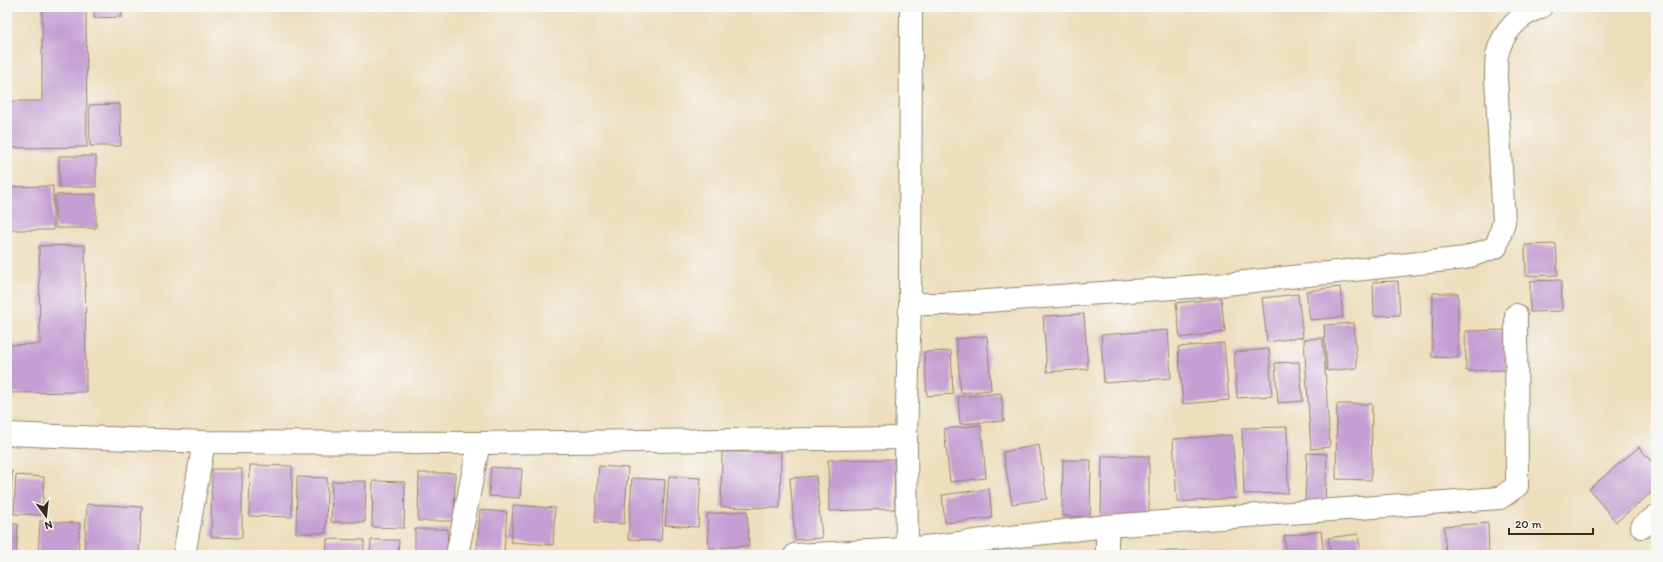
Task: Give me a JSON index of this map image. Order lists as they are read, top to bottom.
{
  "scale_bar": "20 m",
  "north": "bottom"
}
